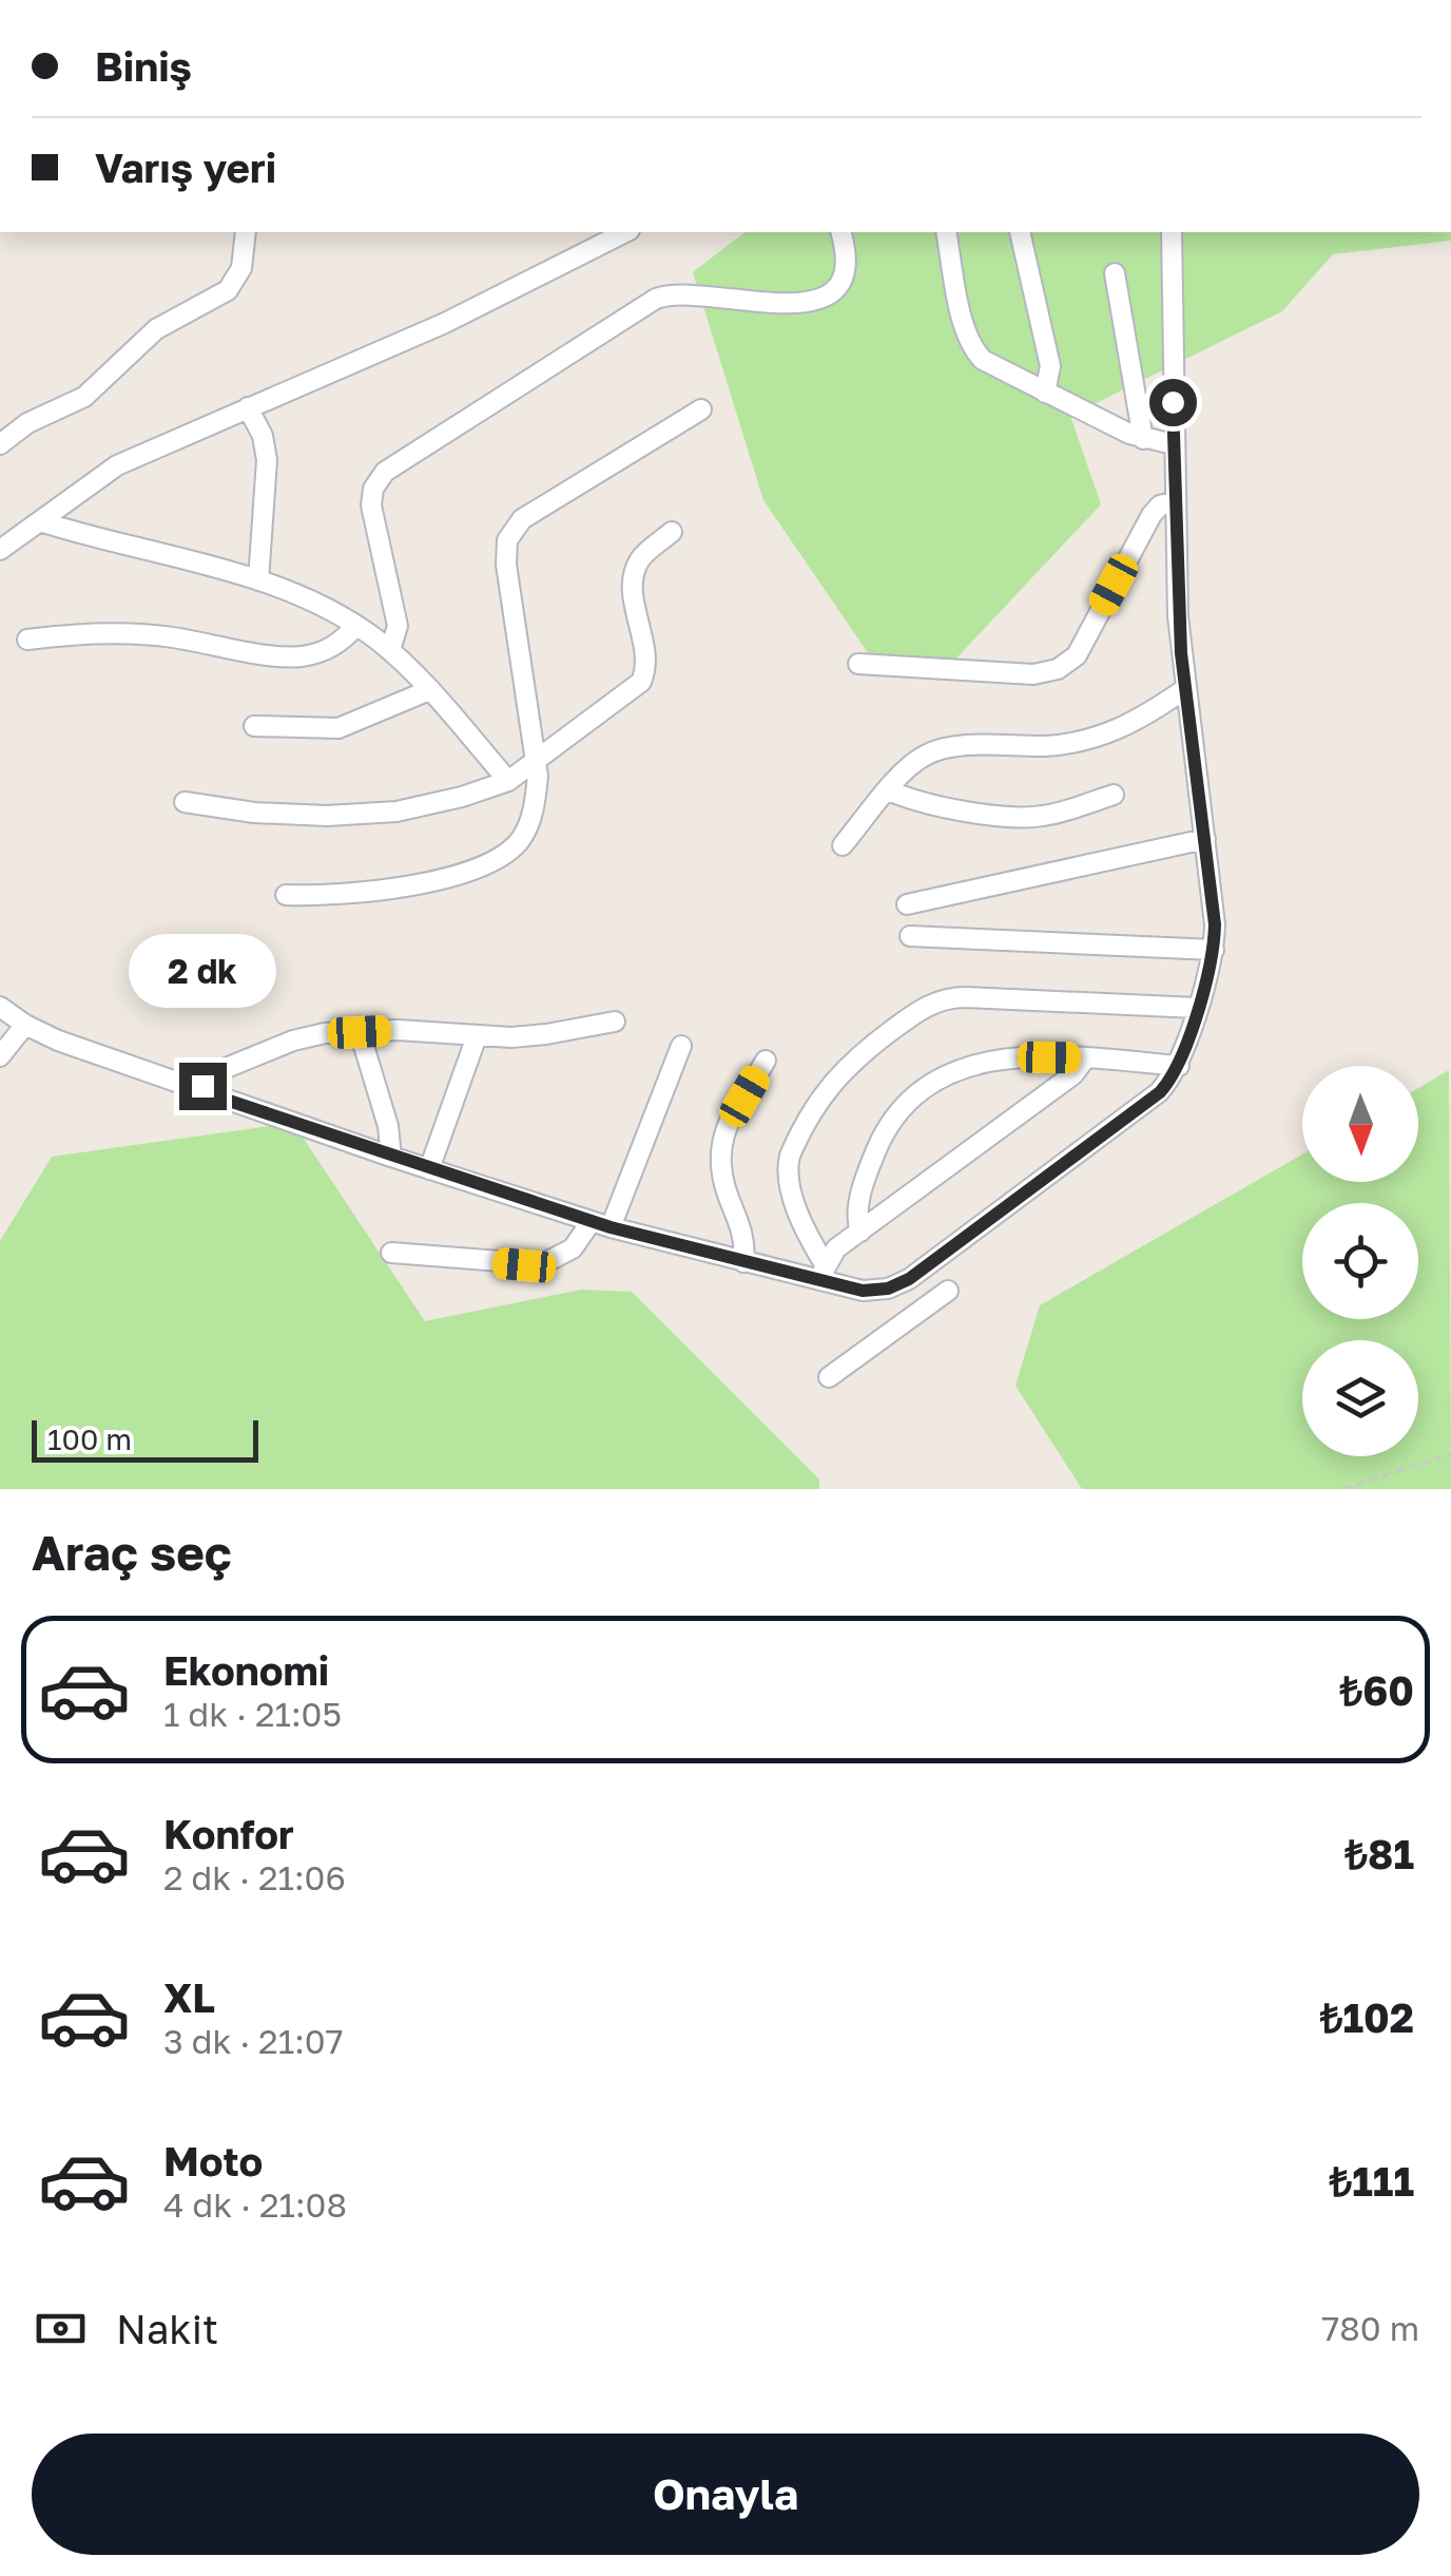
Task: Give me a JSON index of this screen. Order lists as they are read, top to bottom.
{
  "scale_bar": "100 m",
  "north": "bottom",
  "page": {
    "banner": ["Biniş", "Varış yeri"],
    "bubble": "2 dk",
    "scale": "100 m",
    "heading": "Araç seç",
    "list": [
      {
        "name": "Ekonomi",
        "note": "1 dk · 21:05",
        "value": "₺60"
      },
      {
        "name": "Konfor",
        "note": "2 dk · 21:06",
        "value": "₺81"
      },
      {
        "name": "XL",
        "note": "3 dk · 21:07",
        "value": "₺102"
      },
      {
        "name": "Moto",
        "note": "4 dk · 21:08",
        "value": "₺111"
      }
    ],
    "pay": ["Nakit", "780 m"],
    "buttons": "Onayla"
  }
}
